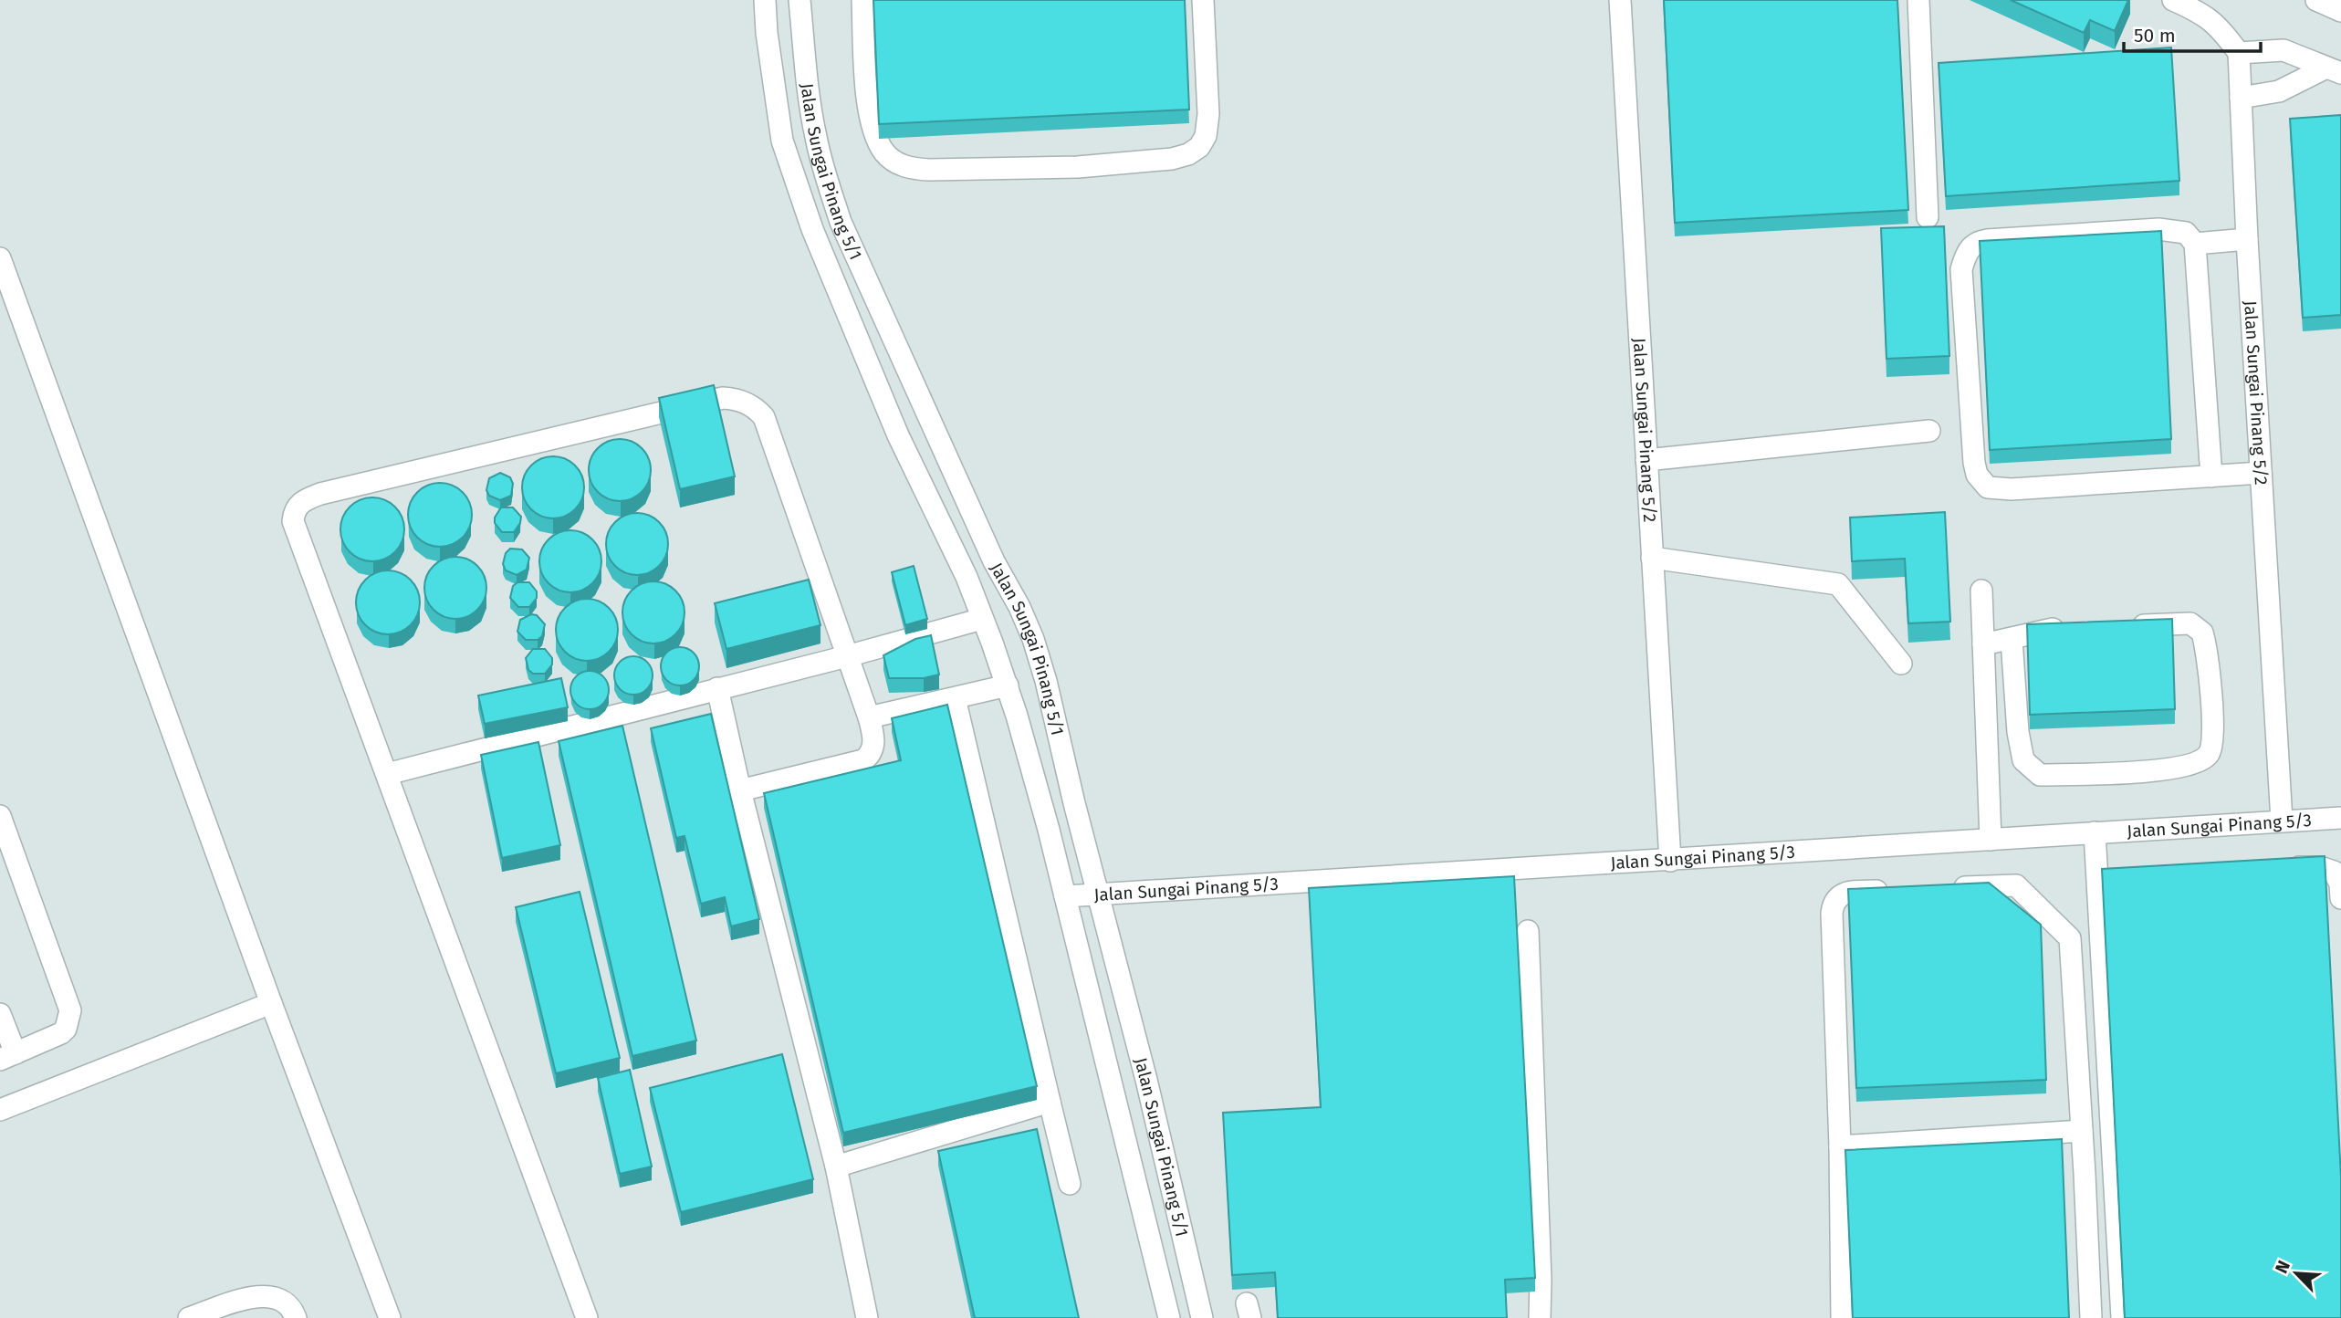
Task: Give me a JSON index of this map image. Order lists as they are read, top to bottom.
{
  "streets": {
    "street": ["Jalan Sungai Pinang 5/1", "Jalan Sungai Pinang 5/2", "Jalan Sungai Pinang 5/3"]
  },
  "crossings": [
    ["Jalan Sungai Pinang 5/1", "Jalan Sungai Pinang 5/3"],
    ["Jalan Sungai Pinang 5/2", "Jalan Sungai Pinang 5/3"]
  ],
  "scale_bar": "50 m",
  "north": "top left"
}
